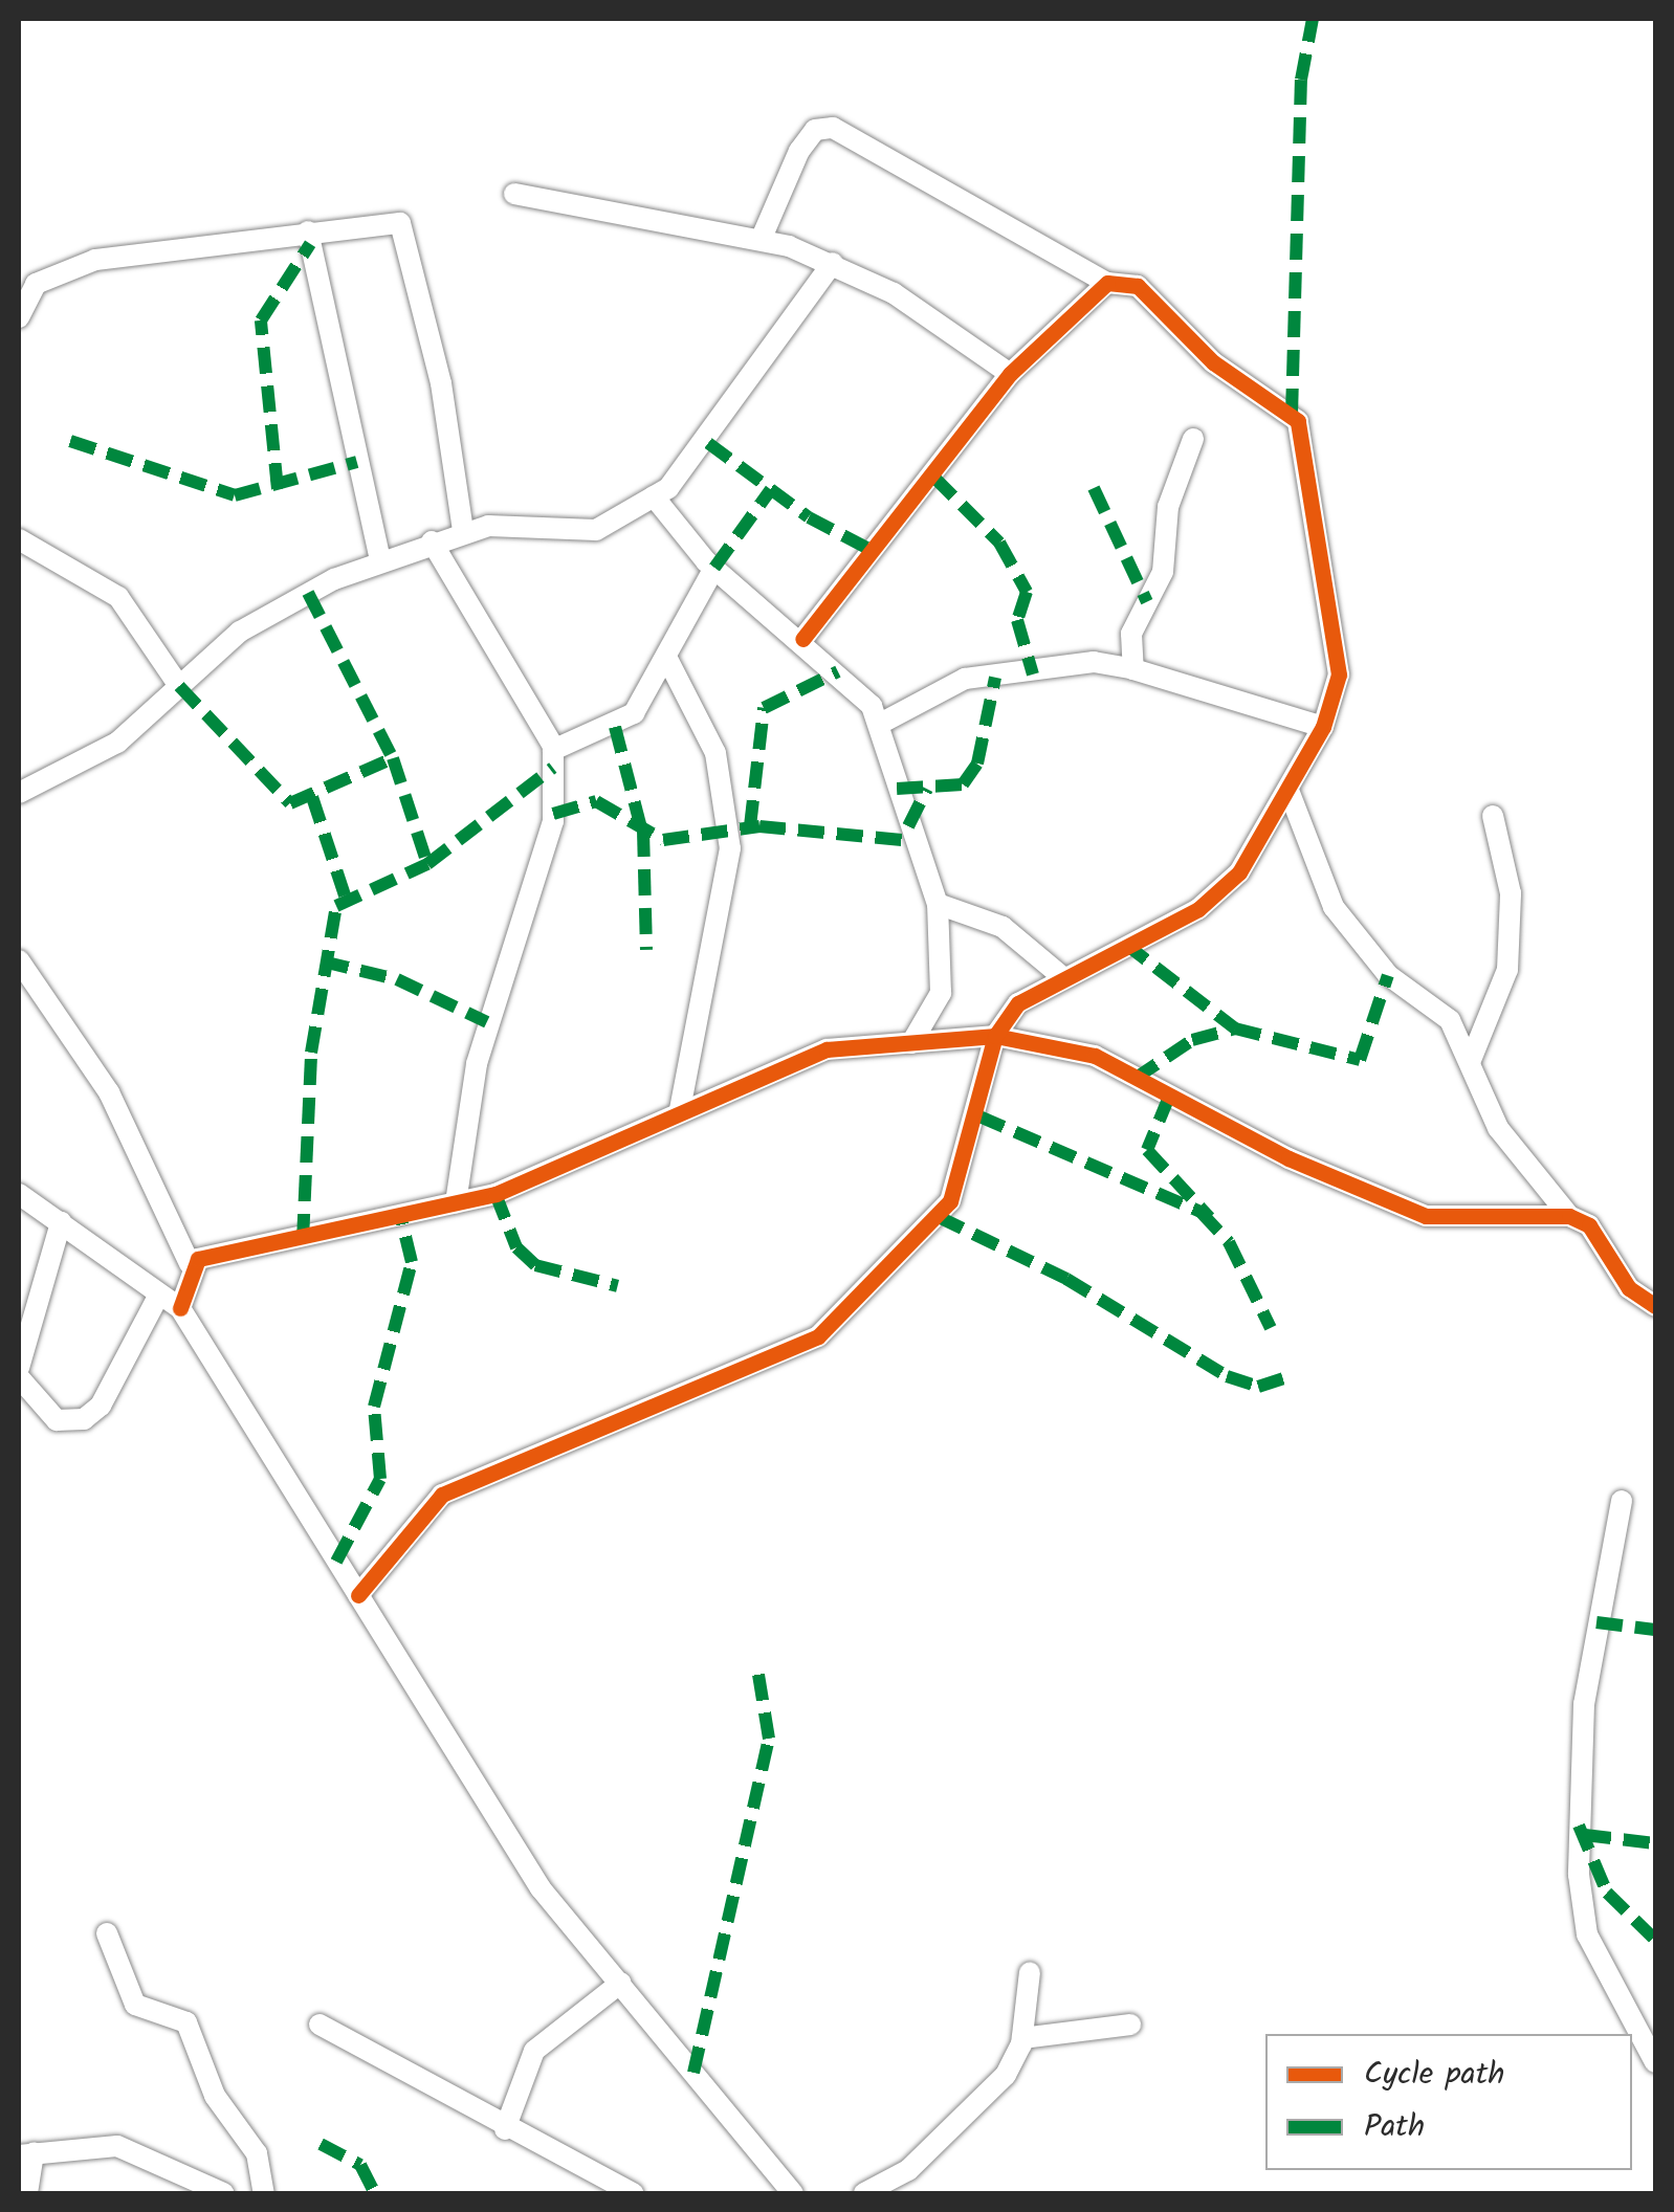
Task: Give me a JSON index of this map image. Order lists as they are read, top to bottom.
{
  "legend": ["Cycle path", "Path"]
}
